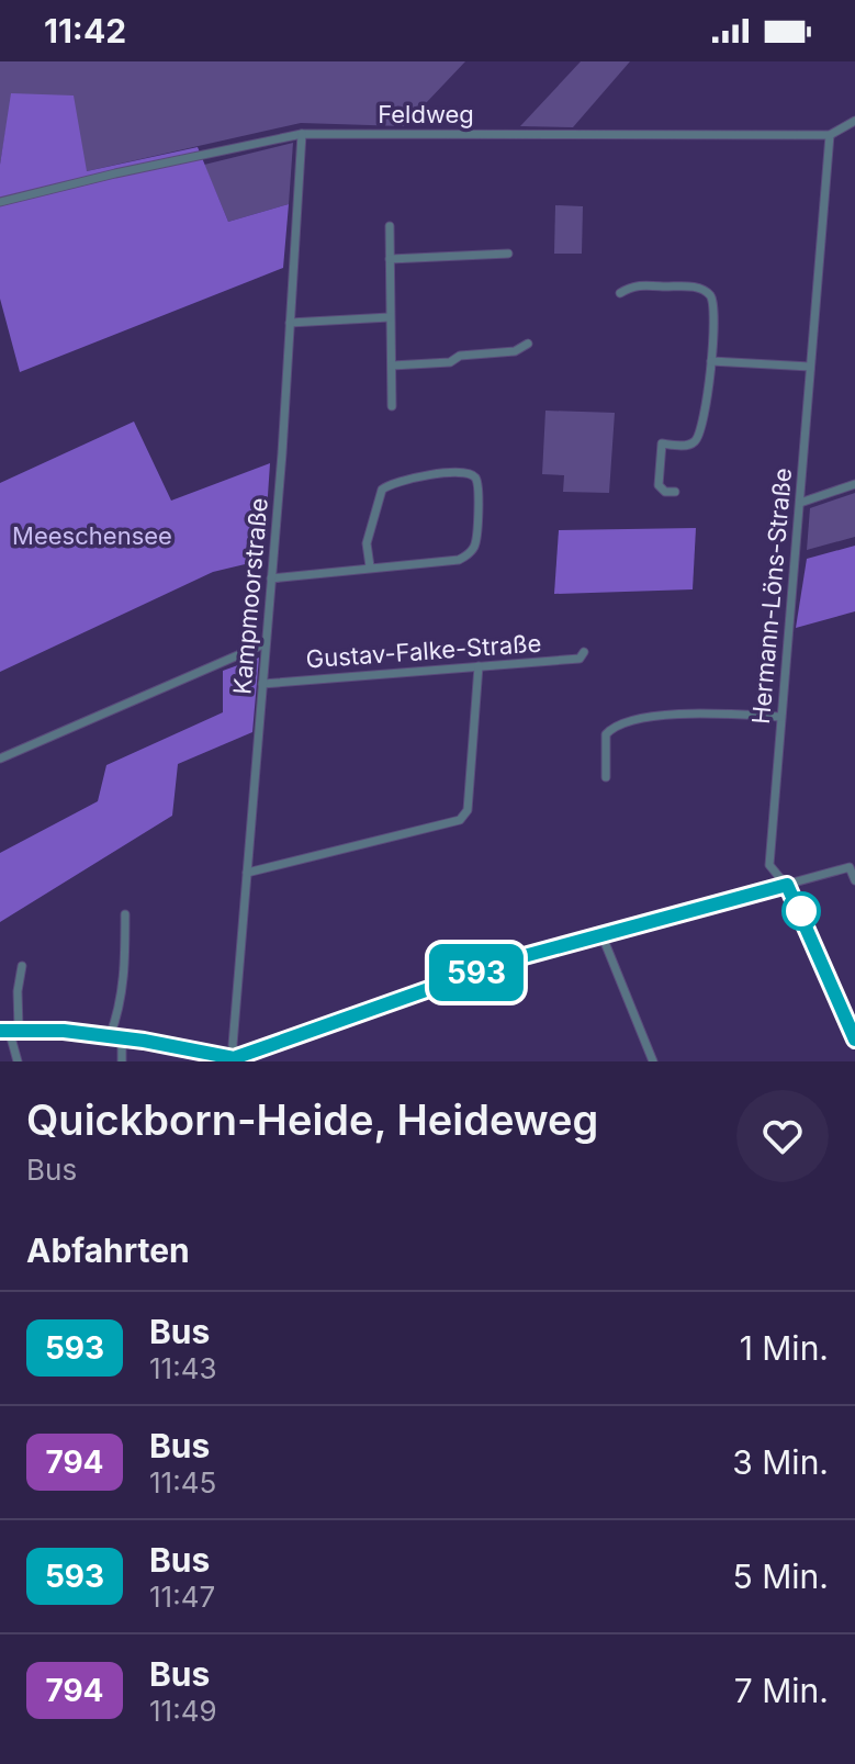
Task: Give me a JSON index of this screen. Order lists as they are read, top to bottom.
{
  "streets": {
    "street": [
      "Feldweg",
      "Kampmoorstraße",
      "Hermann-Löns-Straße",
      "Gustav-Falke-Straße"
    ]
  },
  "crossings": [
    ["Feldweg", "Kampmoorstraße"],
    ["Feldweg", "Hermann-Löns-Straße"],
    ["Kampmoorstraße", "Gustav-Falke-Straße"]
  ],
  "parks": ["Meeschensee"],
  "lines": ["bus line 593"],
  "page": {
    "status": "11:42",
    "on_map": "593",
    "heading": [
      ["Quickborn-Heide, Heideweg", "Bus"],
      "Abfahrten"
    ],
    "list": [
      {
        "mark": "593",
        "name": "Bus",
        "note": "11:43",
        "value": "1 Min."
      },
      {
        "mark": "794",
        "name": "Bus",
        "note": "11:45",
        "value": "3 Min."
      },
      {
        "mark": "593",
        "name": "Bus",
        "note": "11:47",
        "value": "5 Min."
      },
      {
        "mark": "794",
        "name": "Bus",
        "note": "11:49",
        "value": "7 Min."
      }
    ]
  }
}
